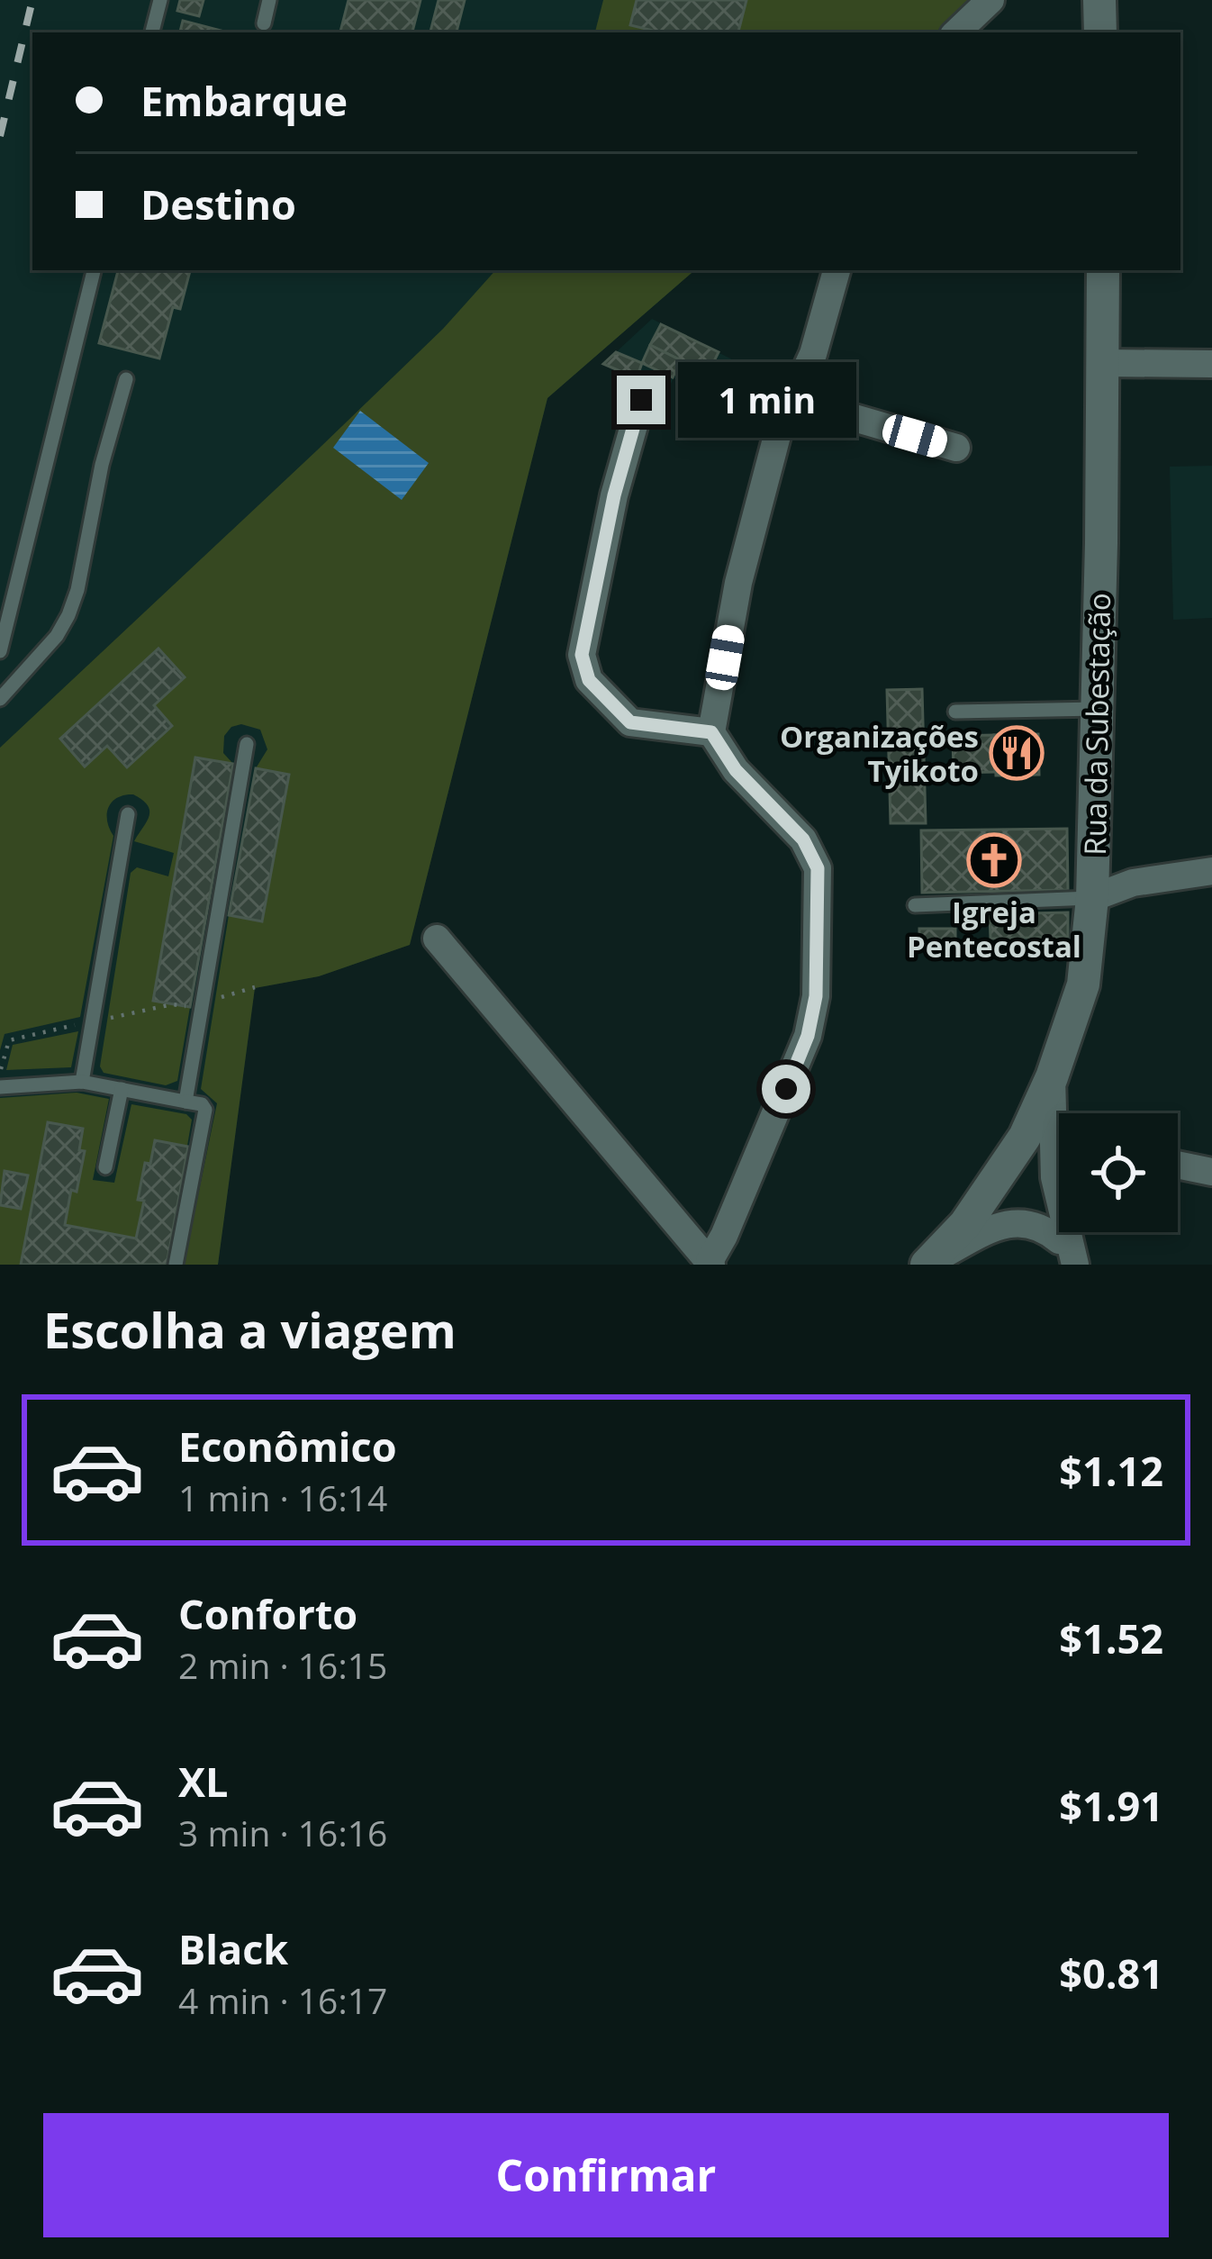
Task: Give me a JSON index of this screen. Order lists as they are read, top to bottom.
{
  "streets": {
    "street": ["Rua da Subestação"]
  },
  "places": {
    "restaurant": ["Organizações Tyikoto"],
    "church": ["Igreja Pentecostal"]
  },
  "page": {
    "banner": ["Embarque", "Destino"],
    "bubble": "1 min",
    "heading": "Escolha a viagem",
    "list": [
      {
        "name": "Econômico",
        "note": "1 min · 16:14",
        "value": "$1.12"
      },
      {
        "name": "Conforto",
        "note": "2 min · 16:15",
        "value": "$1.52"
      },
      {
        "name": "XL",
        "note": "3 min · 16:16",
        "value": "$1.91"
      },
      {
        "name": "Black",
        "note": "4 min · 16:17",
        "value": "$0.81"
      }
    ],
    "buttons": "Confirmar"
  }
}
